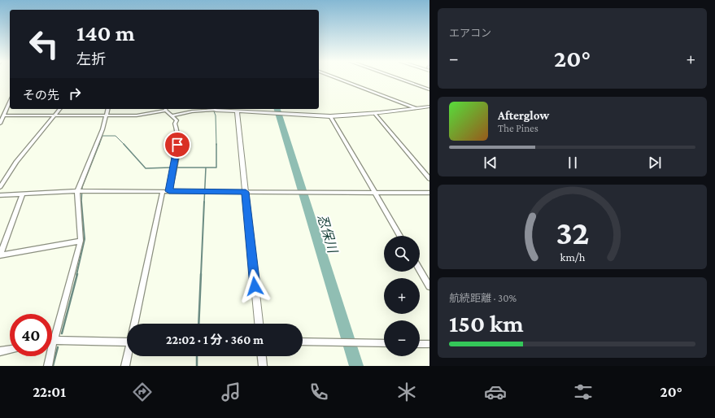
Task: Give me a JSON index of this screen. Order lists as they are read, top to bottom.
{
  "water": ["忍保川"],
  "page": {
    "tile": [
      "エアコン",
      ["航続距離 · 30%", "150 km"]
    ],
    "turn": ["140 m", "左折"],
    "heat": ["−", "20°", "+"],
    "then": "その先",
    "song": ["Afterglow", "The Pines"],
    "map_buttons": ["+", "−"],
    "limit": "40",
    "trip": "22:02 · 1 分 · 360 m",
    "tabs": ["22:01", "20°"],
    "gauge": ["32", "km/h"]
  }
}
